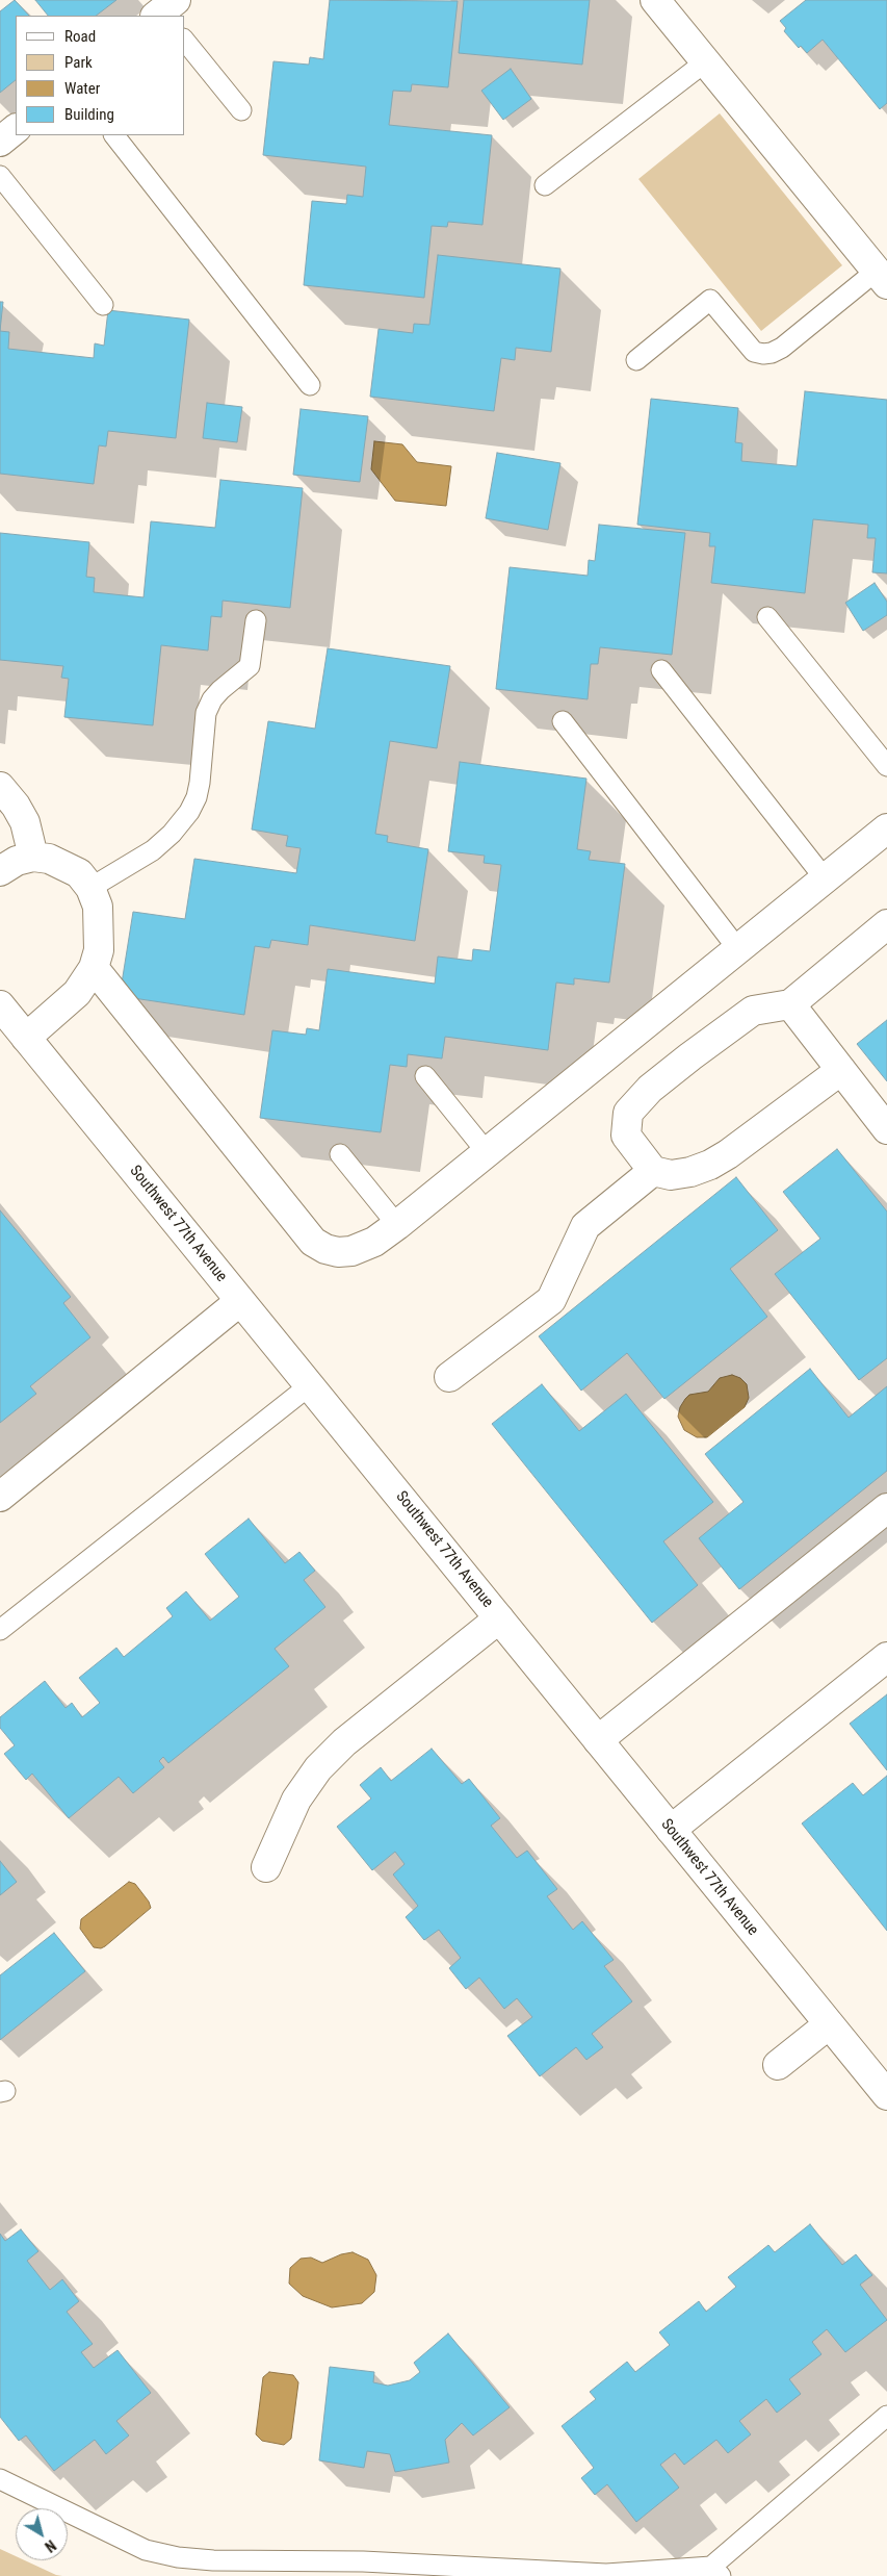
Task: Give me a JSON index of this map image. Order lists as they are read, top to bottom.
{
  "streets": {
    "street": ["Southwest 77th Avenue"]
  },
  "legend": [
    "Road",
    "Park",
    "Water",
    "Building"
  ],
  "north": "bottom right"
}
